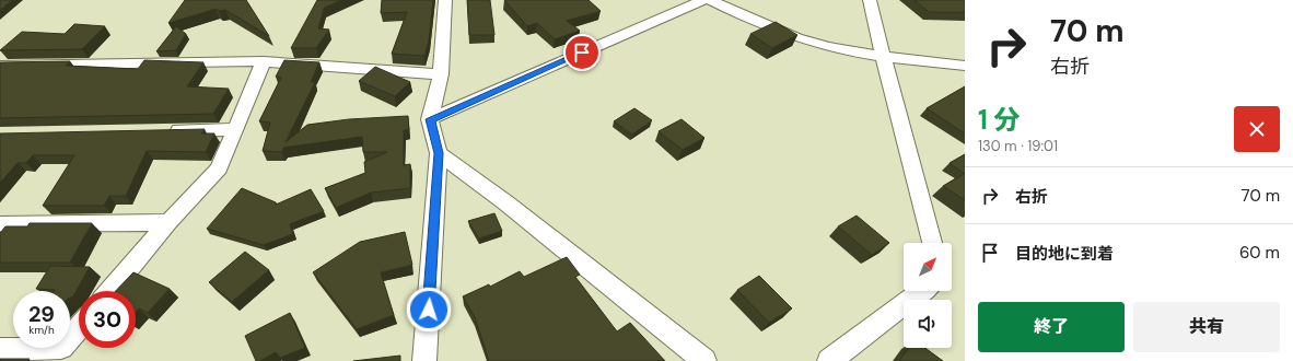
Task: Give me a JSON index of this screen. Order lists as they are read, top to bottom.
{
  "north": "top right",
  "page": {
    "turn": ["70 m", "右折"],
    "heading": ["1 分", "130 m · 19:01"],
    "list": [
      {
        "name": "右折",
        "value": "70 m"
      },
      {
        "name": "目的地に到着",
        "value": "60 m"
      }
    ],
    "speed": "29 km/h",
    "limit": "30",
    "buttons": ["終了", "共有"]
  }
}
